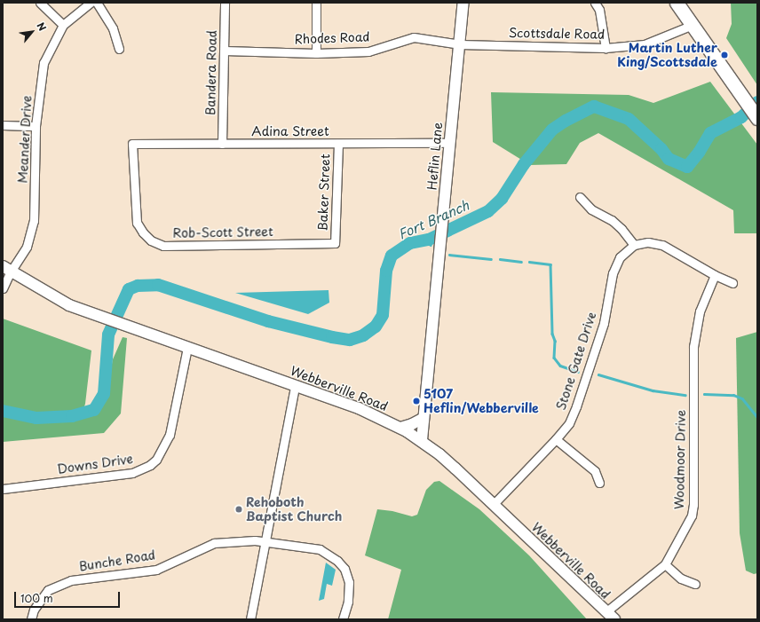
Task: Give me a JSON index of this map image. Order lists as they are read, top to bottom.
{
  "streets": {
    "street": [
      "Scottsdale Road",
      "Rhodes Road",
      "Bandera Road",
      "Adina Street",
      "Meander Drive",
      "Heflin Lane",
      "Baker Street",
      "Rob-Scott Street",
      "Stone Gate Drive",
      "Webberville Road",
      "Woodmoor Drive",
      "Downs Drive",
      "Bunche Road"
    ]
  },
  "crossings": [
    ["Scottsdale Road", "Rhodes Road"],
    ["Scottsdale Road", "Heflin Lane"],
    ["Rhodes Road", "Bandera Road"],
    ["Rhodes Road", "Heflin Lane"],
    ["Bandera Road", "Adina Street"],
    ["Adina Street", "Heflin Lane"],
    ["Adina Street", "Baker Street"],
    ["Adina Street", "Rob-Scott Street"],
    ["Meander Drive", "Webberville Road"],
    ["Heflin Lane", "Webberville Road"],
    ["Baker Street", "Rob-Scott Street"],
    ["Stone Gate Drive", "Webberville Road"],
    ["Webberville Road", "Woodmoor Drive"],
    ["Webberville Road", "Downs Drive"]
  ],
  "water": ["Fort Branch"],
  "places": ["Martin Luther King/Scottsdale", "5107 Heflin/Webberville", "Rehoboth Baptist Church"],
  "scale_bar": "100 m",
  "north": "top right"
}
